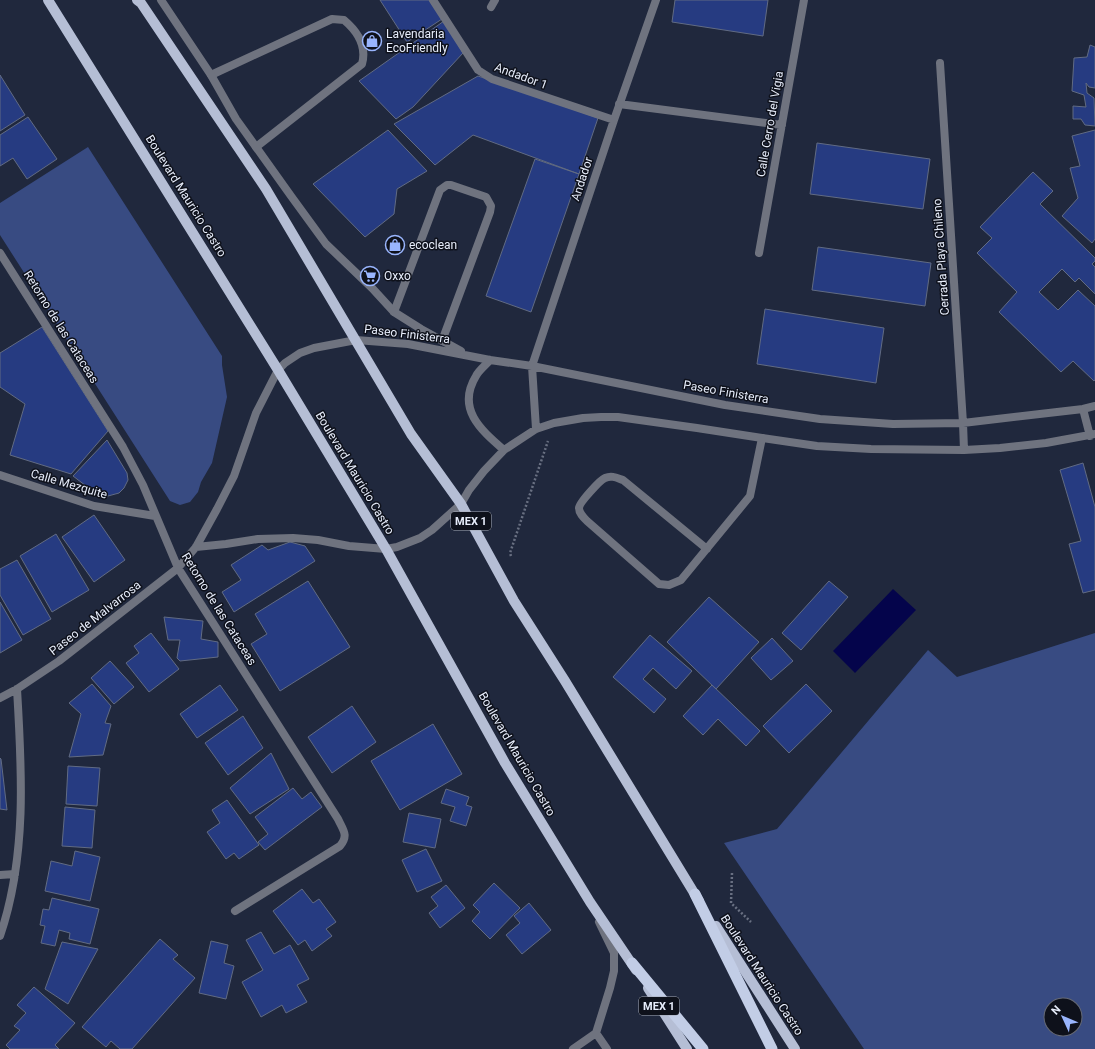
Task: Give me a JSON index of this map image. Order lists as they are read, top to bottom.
{
  "streets": {
    "highway": ["Boulevard Mauricio Castro"],
    "main road": ["MEX 1"],
    "street": [
      "Andador 1",
      "Calle Cerro del Vigia",
      "Andador",
      "Cerrada Playa Chileno",
      "Retorno de las Cataceas",
      "Paseo Finisterra",
      "Calle Mezquite",
      "Paseo de Malvarrosa"
    ]
  },
  "crossings": [
    ["Andador 1", "Andador"],
    ["Andador", "Paseo Finisterra"],
    ["Boulevard Mauricio Castro", "Paseo Finisterra"],
    ["Boulevard Mauricio Castro", "Paseo de Malvarrosa"],
    ["Cerrada Playa Chileno", "Paseo Finisterra"],
    ["Retorno de las Cataceas", "Calle Mezquite"],
    ["Retorno de las Cataceas", "Paseo de Malvarrosa"],
    ["Paseo Finisterra", "Paseo de Malvarrosa"]
  ],
  "places": {
    "shop": ["Lavendaria EcoFriendly", "ecoclean"],
    "supermarket": ["Oxxo"]
  },
  "north": "top left"
}
